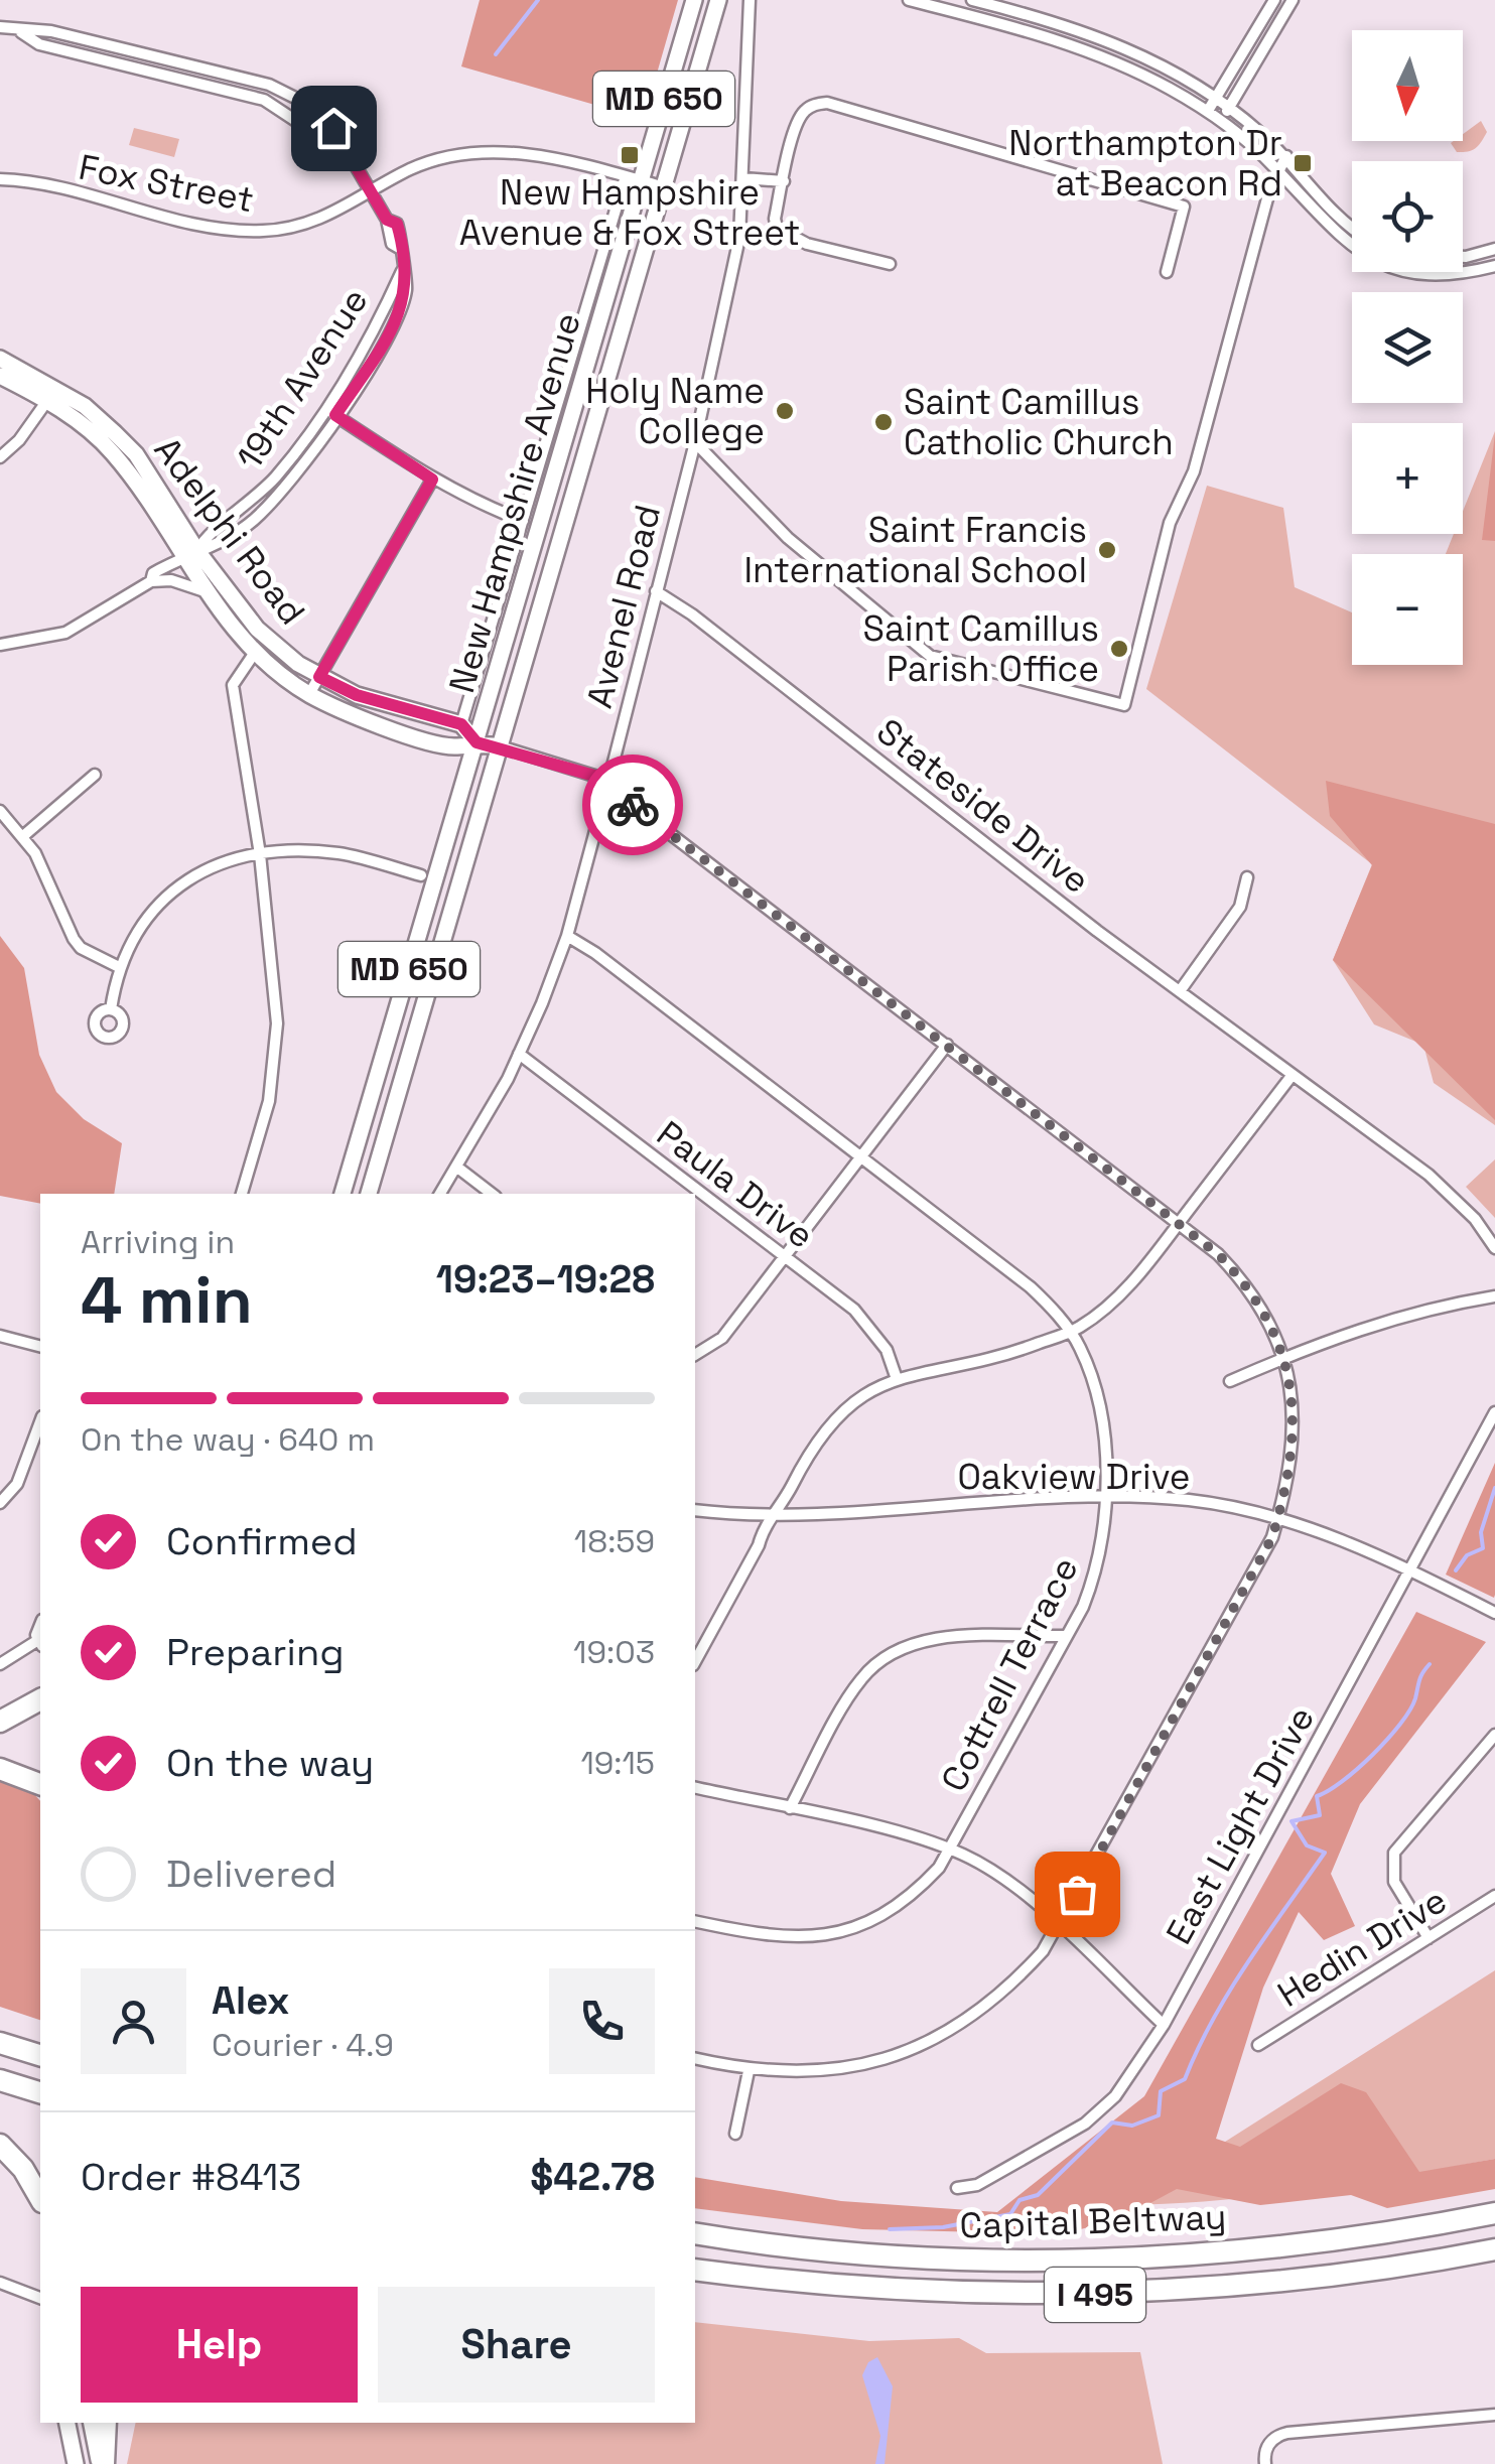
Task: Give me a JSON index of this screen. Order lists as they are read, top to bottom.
{
  "streets": {
    "highway": ["Capital Beltway", "I 495"],
    "main road": ["MD 650", "New Hampshire Avenue", "Adelphi Road"],
    "street": [
      "Fox Street",
      "19th Avenue",
      "Avenel Road",
      "Stateside Drive",
      "Paula Drive",
      "Oakview Drive",
      "Cottrell Terrace",
      "East Light Drive",
      "Hedin Drive"
    ]
  },
  "crossings": [
    ["Fox Street", "19th Avenue"],
    ["Fox Street", "New Hampshire Avenue"],
    ["19th Avenue", "Adelphi Road"],
    ["New Hampshire Avenue", "Adelphi Road"],
    ["Avenel Road", "Stateside Drive"],
    ["Avenel Road", "Paula Drive"],
    ["Avenel Road", "Cottrell Terrace"],
    ["Oakview Drive", "Cottrell Terrace"],
    ["Oakview Drive", "East Light Drive"]
  ],
  "places": {
    "transit": ["New Hampshire Avenue & Fox Street", "Northampton Dr at Beacon Rd"],
    "other": [
      "Holy Name College",
      "Saint Camillus Catholic Church",
      "Saint Francis International School",
      "Saint Camillus Parish Office"
    ]
  },
  "north": "bottom",
  "page": {
    "map_buttons": ["+", "−"],
    "heading": ["4 min", "Arriving in", "19:23–19:28"],
    "panel": [
      "Alex",
      "Courier · 4.9",
      "Order #8413",
      "$42.78"
    ],
    "bar": "On the way · 640 m",
    "list": [
      ["Confirmed", "18:59"],
      ["Preparing", "19:03"],
      ["On the way", "19:15"],
      "Delivered"
    ],
    "buttons": ["Help", "Share"]
  }
}
